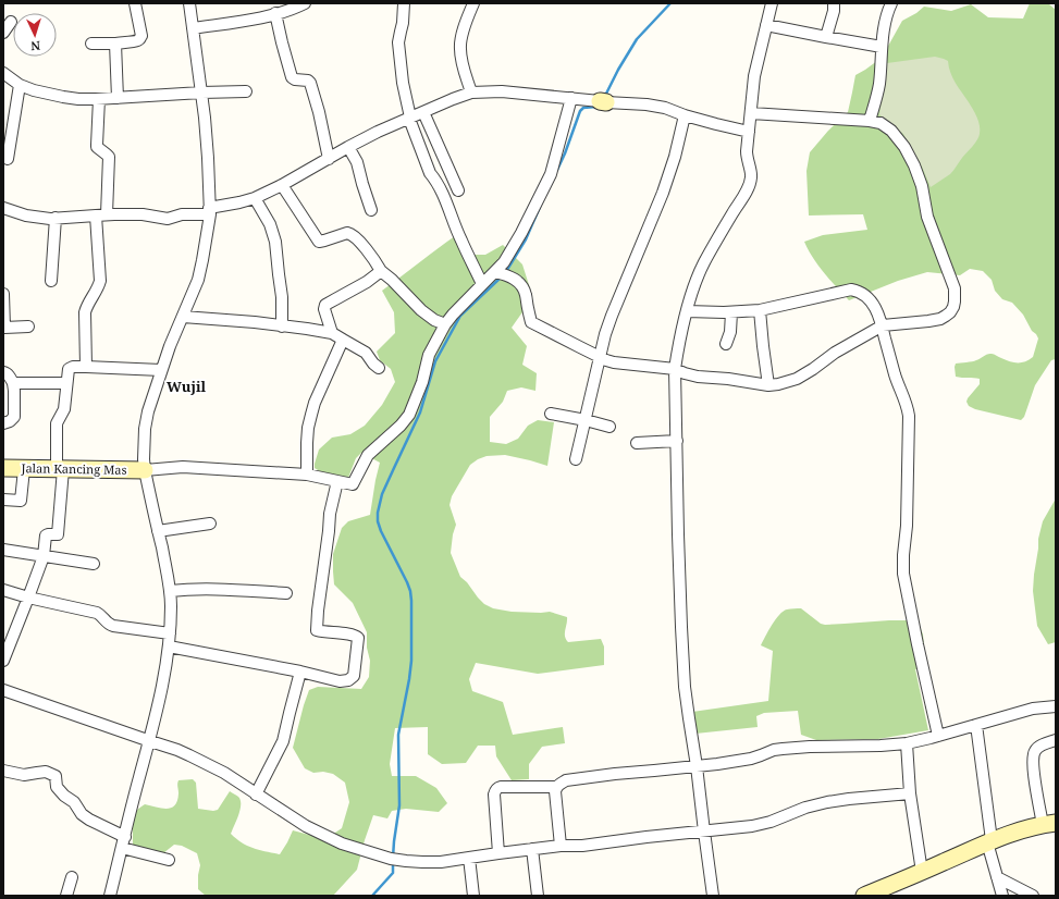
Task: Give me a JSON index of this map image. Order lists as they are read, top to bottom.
{
  "streets": {
    "street": ["Jalan Kancing Mas"]
  },
  "districts": ["Wujil"],
  "north": "bottom"
}
